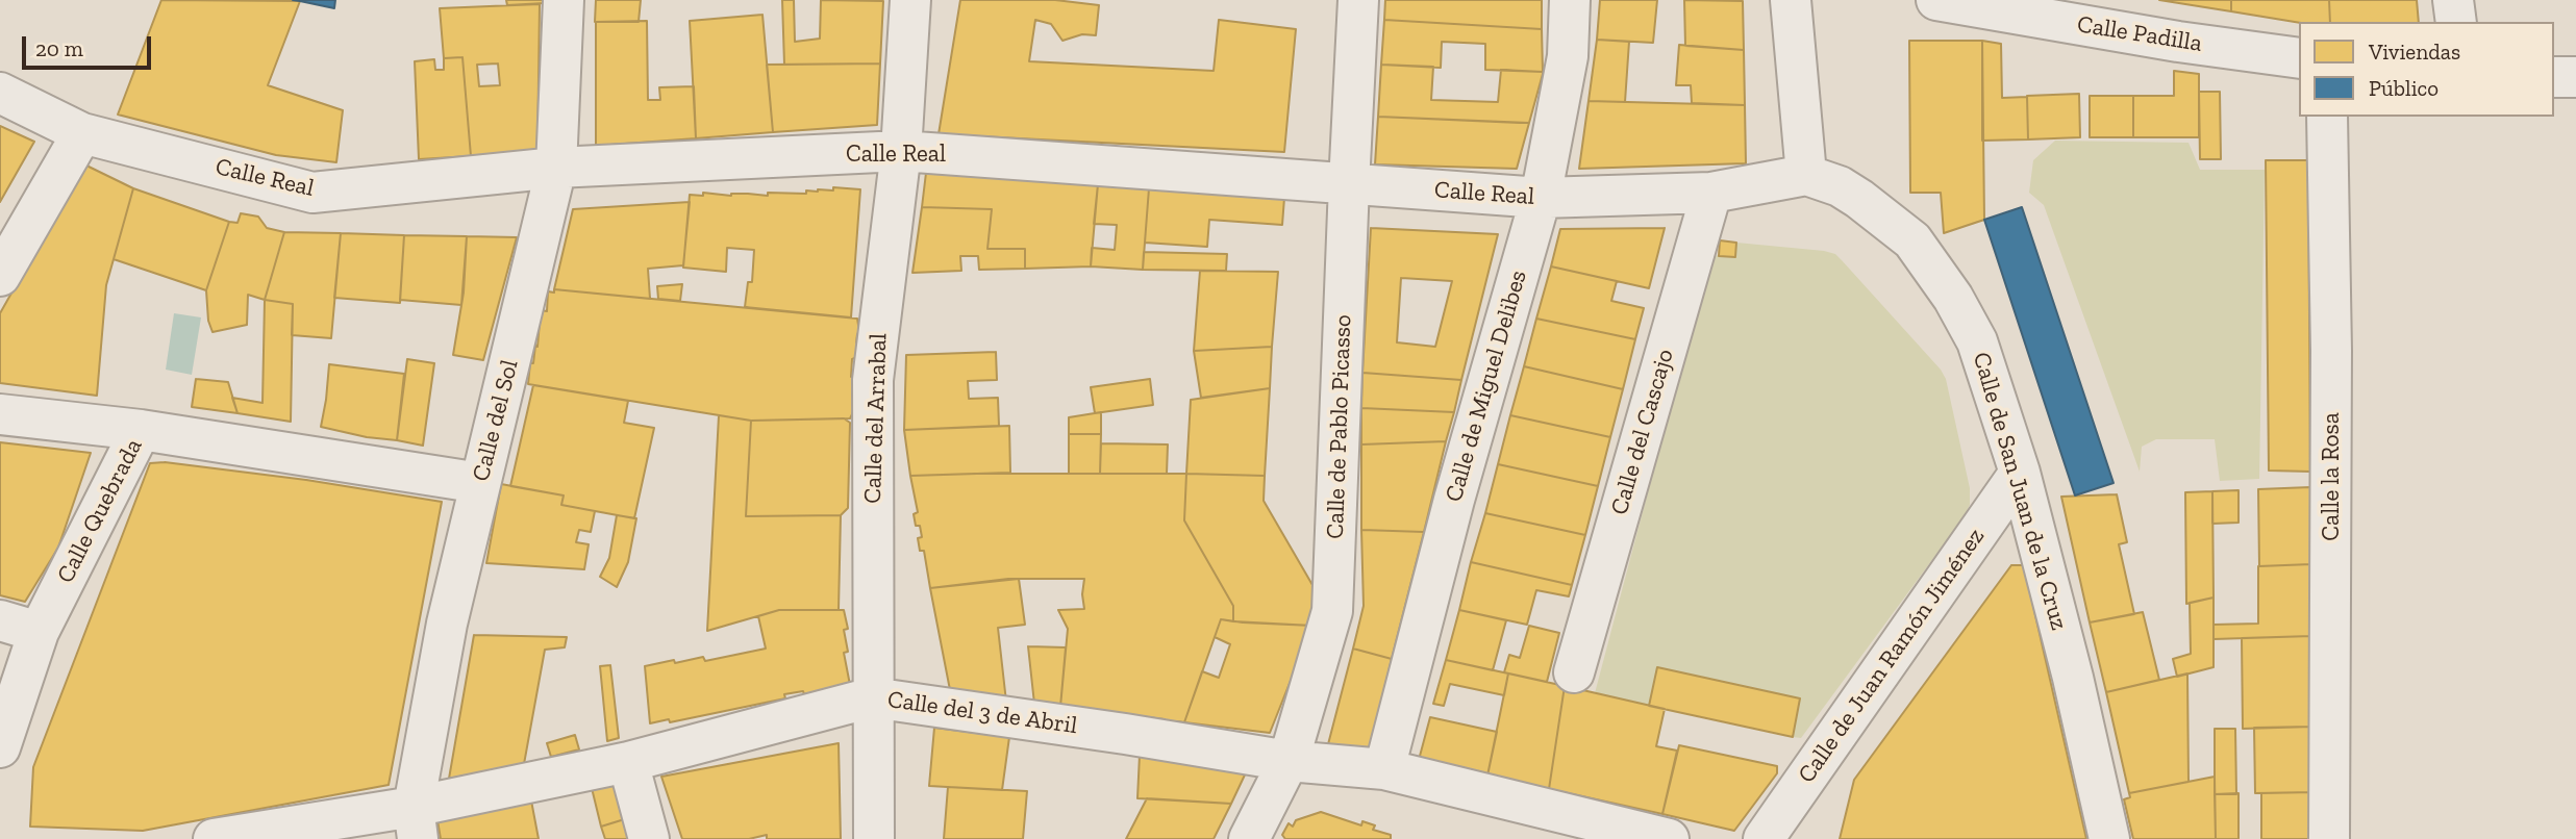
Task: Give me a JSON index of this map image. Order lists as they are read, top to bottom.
{
  "streets": {
    "street": [
      "Calle Padilla",
      "Calle Real",
      "Calle de Miguel Delibes",
      "Calle del Arrabal",
      "Calle del Sol",
      "Calle de Pablo Picasso",
      "Calle del Cascajo",
      "Calle la Rosa",
      "Calle de San Juan de la Cruz",
      "Calle Quebrada",
      "Calle de Juan Ramón Jiménez",
      "Calle del 3 de Abril"
    ]
  },
  "crossings": [
    ["Calle Real", "Calle de Miguel Delibes"],
    ["Calle Real", "Calle del Arrabal"],
    ["Calle Real", "Calle del Sol"],
    ["Calle Real", "Calle de Pablo Picasso"],
    ["Calle Real", "Calle del Cascajo"],
    ["Calle Real", "Calle de San Juan de la Cruz"],
    ["Calle de Miguel Delibes", "Calle del 3 de Abril"],
    ["Calle del Arrabal", "Calle del 3 de Abril"],
    ["Calle del Sol", "Calle Quebrada"],
    ["Calle del Sol", "Calle del 3 de Abril"],
    ["Calle de Pablo Picasso", "Calle del 3 de Abril"],
    ["Calle de San Juan de la Cruz", "Calle de Juan Ramón Jiménez"]
  ],
  "legend": ["Viviendas", "Público"],
  "scale_bar": "20 m"
}
